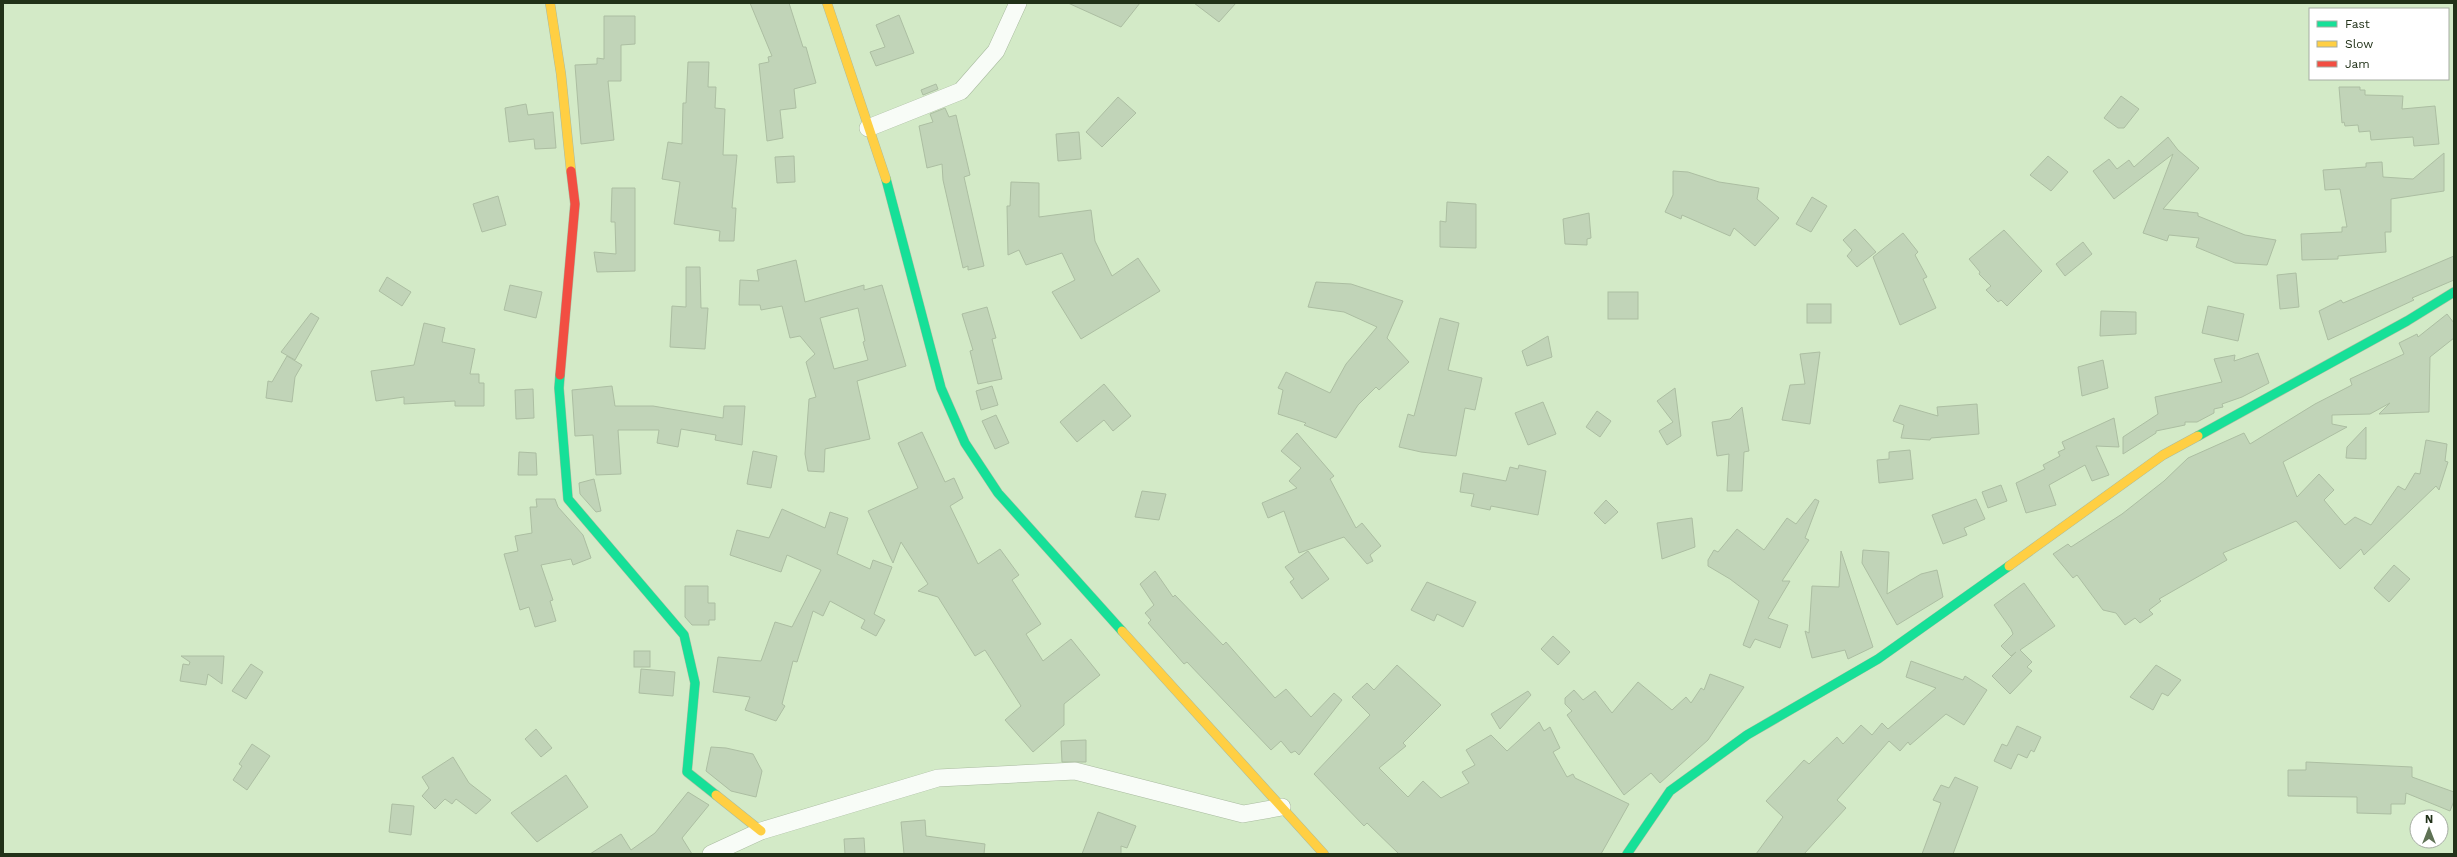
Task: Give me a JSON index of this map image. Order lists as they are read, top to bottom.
{
  "legend": ["Fast", "Slow", "Jam"],
  "north": "top"
}
